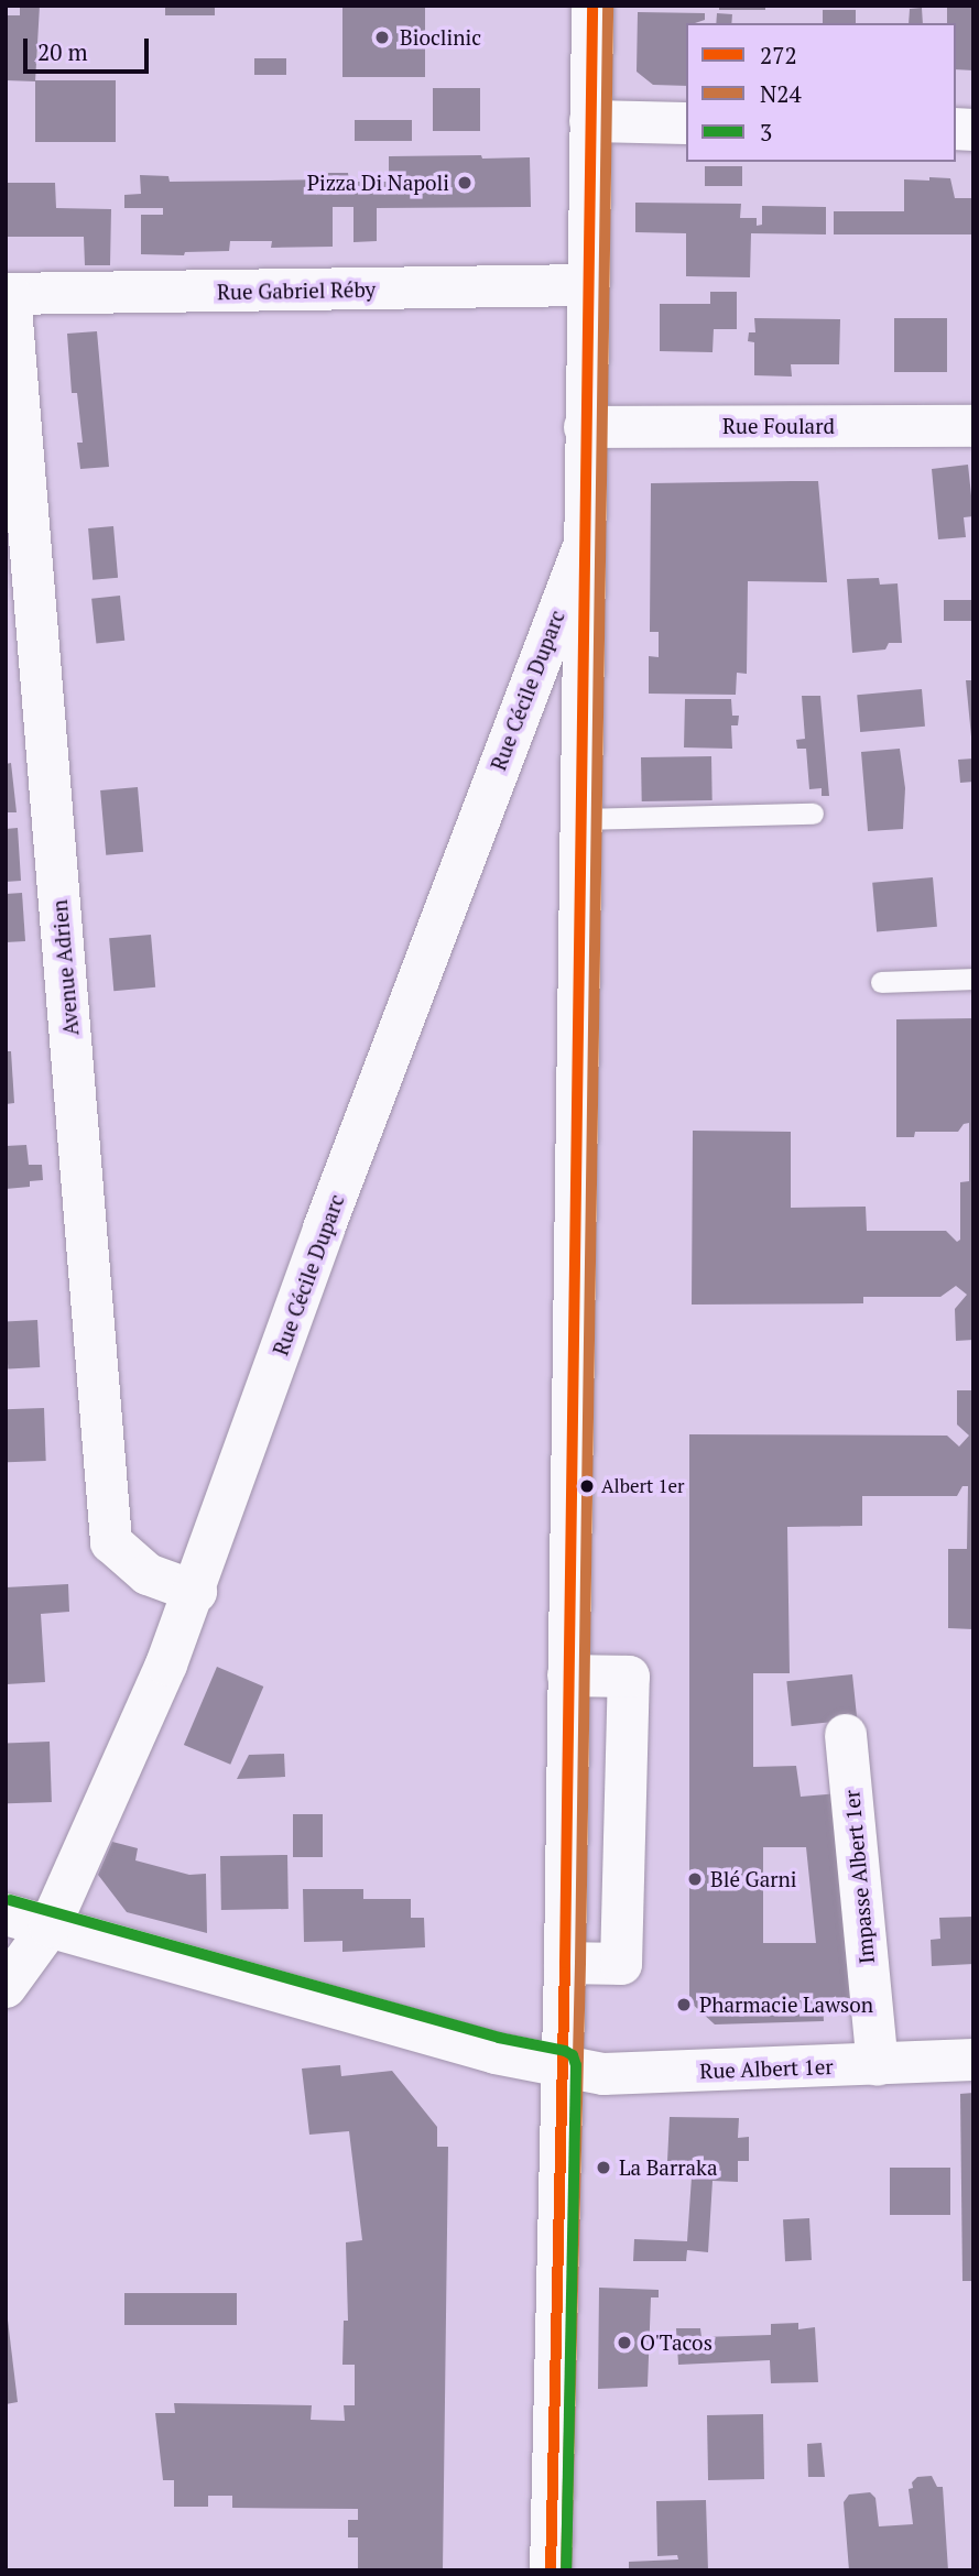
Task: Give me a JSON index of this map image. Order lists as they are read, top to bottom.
{
  "streets": {
    "street": [
      "Rue Gabriel Réby",
      "Rue Foulard",
      "Rue Cécile Duparc",
      "Avenue Adrien",
      "Impasse Albert 1er",
      "Rue Albert 1er"
    ]
  },
  "crossings": [
    ["Rue Gabriel Réby", "Avenue Adrien"],
    ["Rue Cécile Duparc", "Avenue Adrien"],
    ["Rue Cécile Duparc", "Rue Albert 1er"],
    ["Impasse Albert 1er", "Rue Albert 1er"]
  ],
  "places": [
    "Bioclinic",
    "Pizza Di Napoli",
    "Albert 1er",
    "Blé Garni",
    "Pharmacie Lawson",
    "La Barraka",
    "O'Tacos"
  ],
  "lines": ["transit line 272", "transit line N24", "transit line 3"],
  "legend": ["272", "N24", "3"],
  "scale_bar": "20 m"
}
